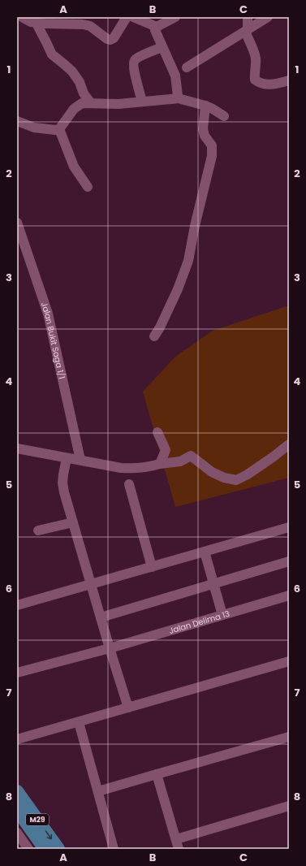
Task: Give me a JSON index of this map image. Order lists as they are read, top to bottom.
{
  "streets": {
    "main road": ["M29"],
    "street": ["Jalan Bukit Saga 1/1", "Jalan Delima 13"]
  },
  "grid": {
    "columns": ["A", "B", "C"],
    "rows": [
      "1",
      "2",
      "3",
      "4",
      "5",
      "6",
      "7",
      "8"
    ]
  }
}
